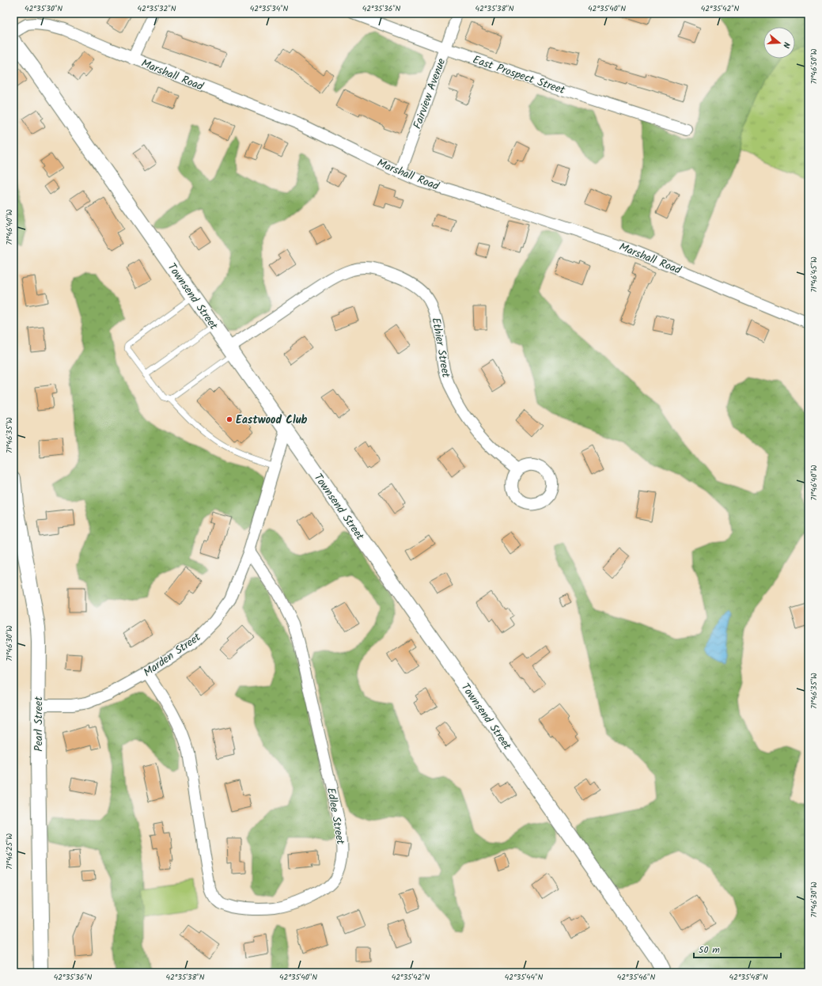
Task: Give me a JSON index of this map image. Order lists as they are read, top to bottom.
{
  "streets": {
    "street": [
      "Marshall Road",
      "East Prospect Street",
      "Fairview Avenue",
      "Townsend Street",
      "Ethier Street",
      "Marden Street",
      "Pearl Street",
      "Edlee Street"
    ]
  },
  "crossings": [
    ["Marshall Road", "Fairview Avenue"],
    ["East Prospect Street", "Fairview Avenue"],
    ["Townsend Street", "Ethier Street"],
    ["Townsend Street", "Marden Street"],
    ["Marden Street", "Pearl Street"],
    ["Marden Street", "Edlee Street"]
  ],
  "places": ["Eastwood Club"],
  "scale_bar": "50 m",
  "north": "right",
  "coordinates": [
    "42°35'30\"N",
    "42°35'32\"N",
    "42°35'34\"N",
    "42°35'36\"N",
    "42°35'38\"N",
    "42°35'40\"N",
    "42°35'42\"N",
    "71°46'50\"W",
    "71°46'40\"W",
    "71°46'45\"W",
    "71°46'35\"W",
    "71°46'30\"W",
    "71°46'25\"W",
    "42°35'44\"N",
    "42°35'46\"N",
    "42°35'48\"N"
  ]
}
